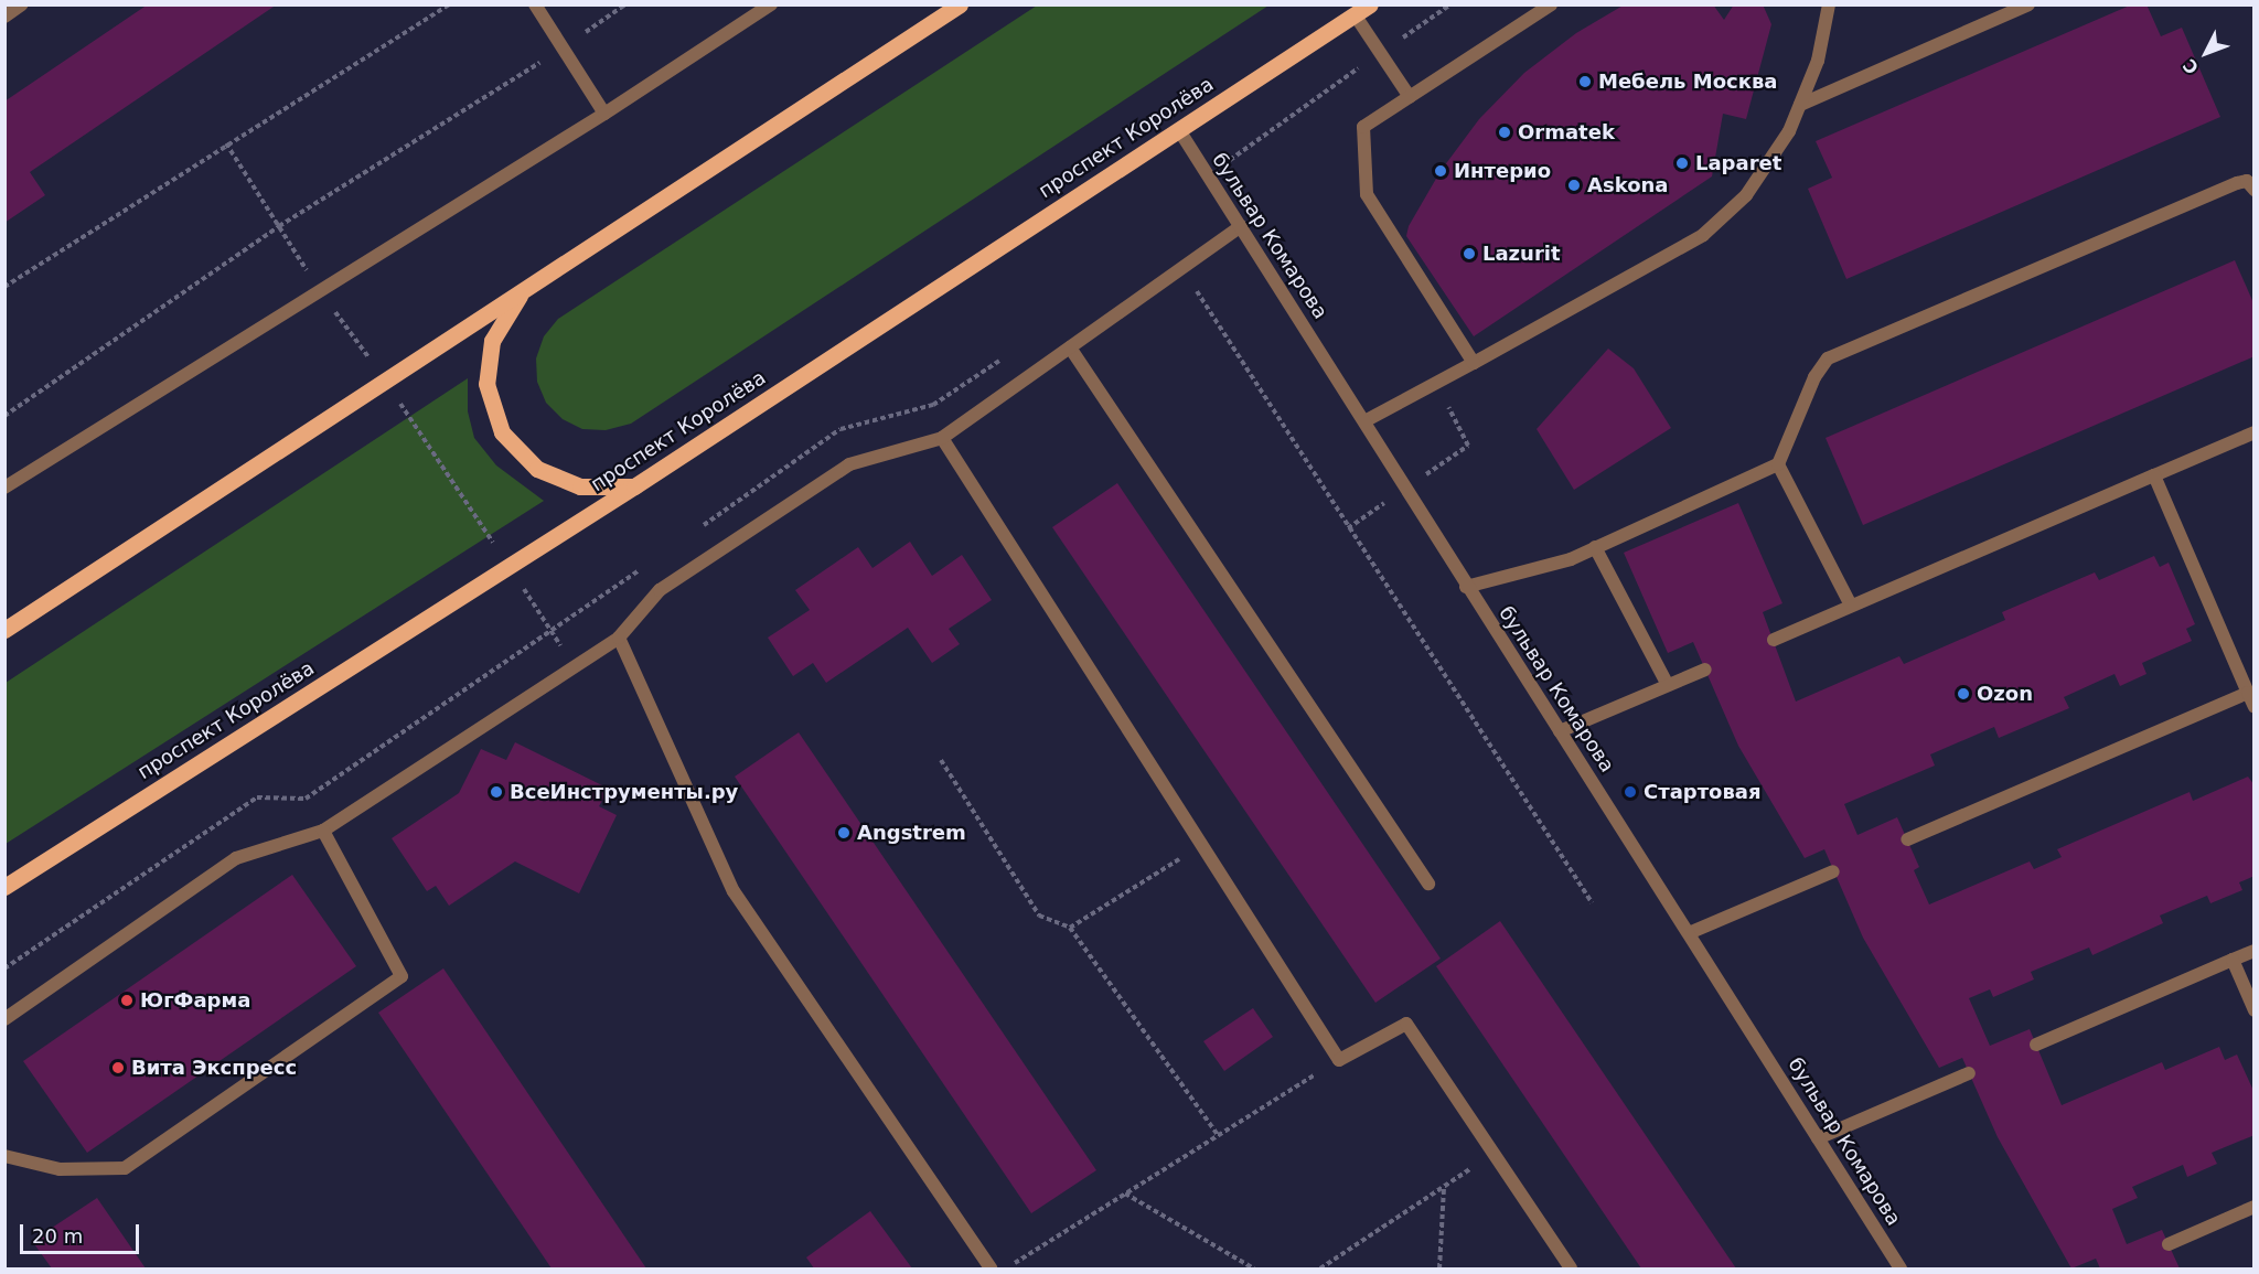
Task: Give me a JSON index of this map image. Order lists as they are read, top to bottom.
{
  "streets": {
    "main road": ["проспект Королёва"],
    "street": ["бульвар Комарова"]
  },
  "crossings": [
    ["проспект Королёва", "бульвар Комарова"]
  ],
  "places": [
    "Мебель Москва",
    "Ormatek",
    "Laparet",
    "Интерио",
    "Askona",
    "Lazurit",
    "Ozon",
    "ВсеИнструменты.ру",
    "Стартовая",
    "Angstrem",
    "ЮгФарма",
    "Вита Экспресс"
  ],
  "scale_bar": "20 m",
  "north": "bottom left"
}
